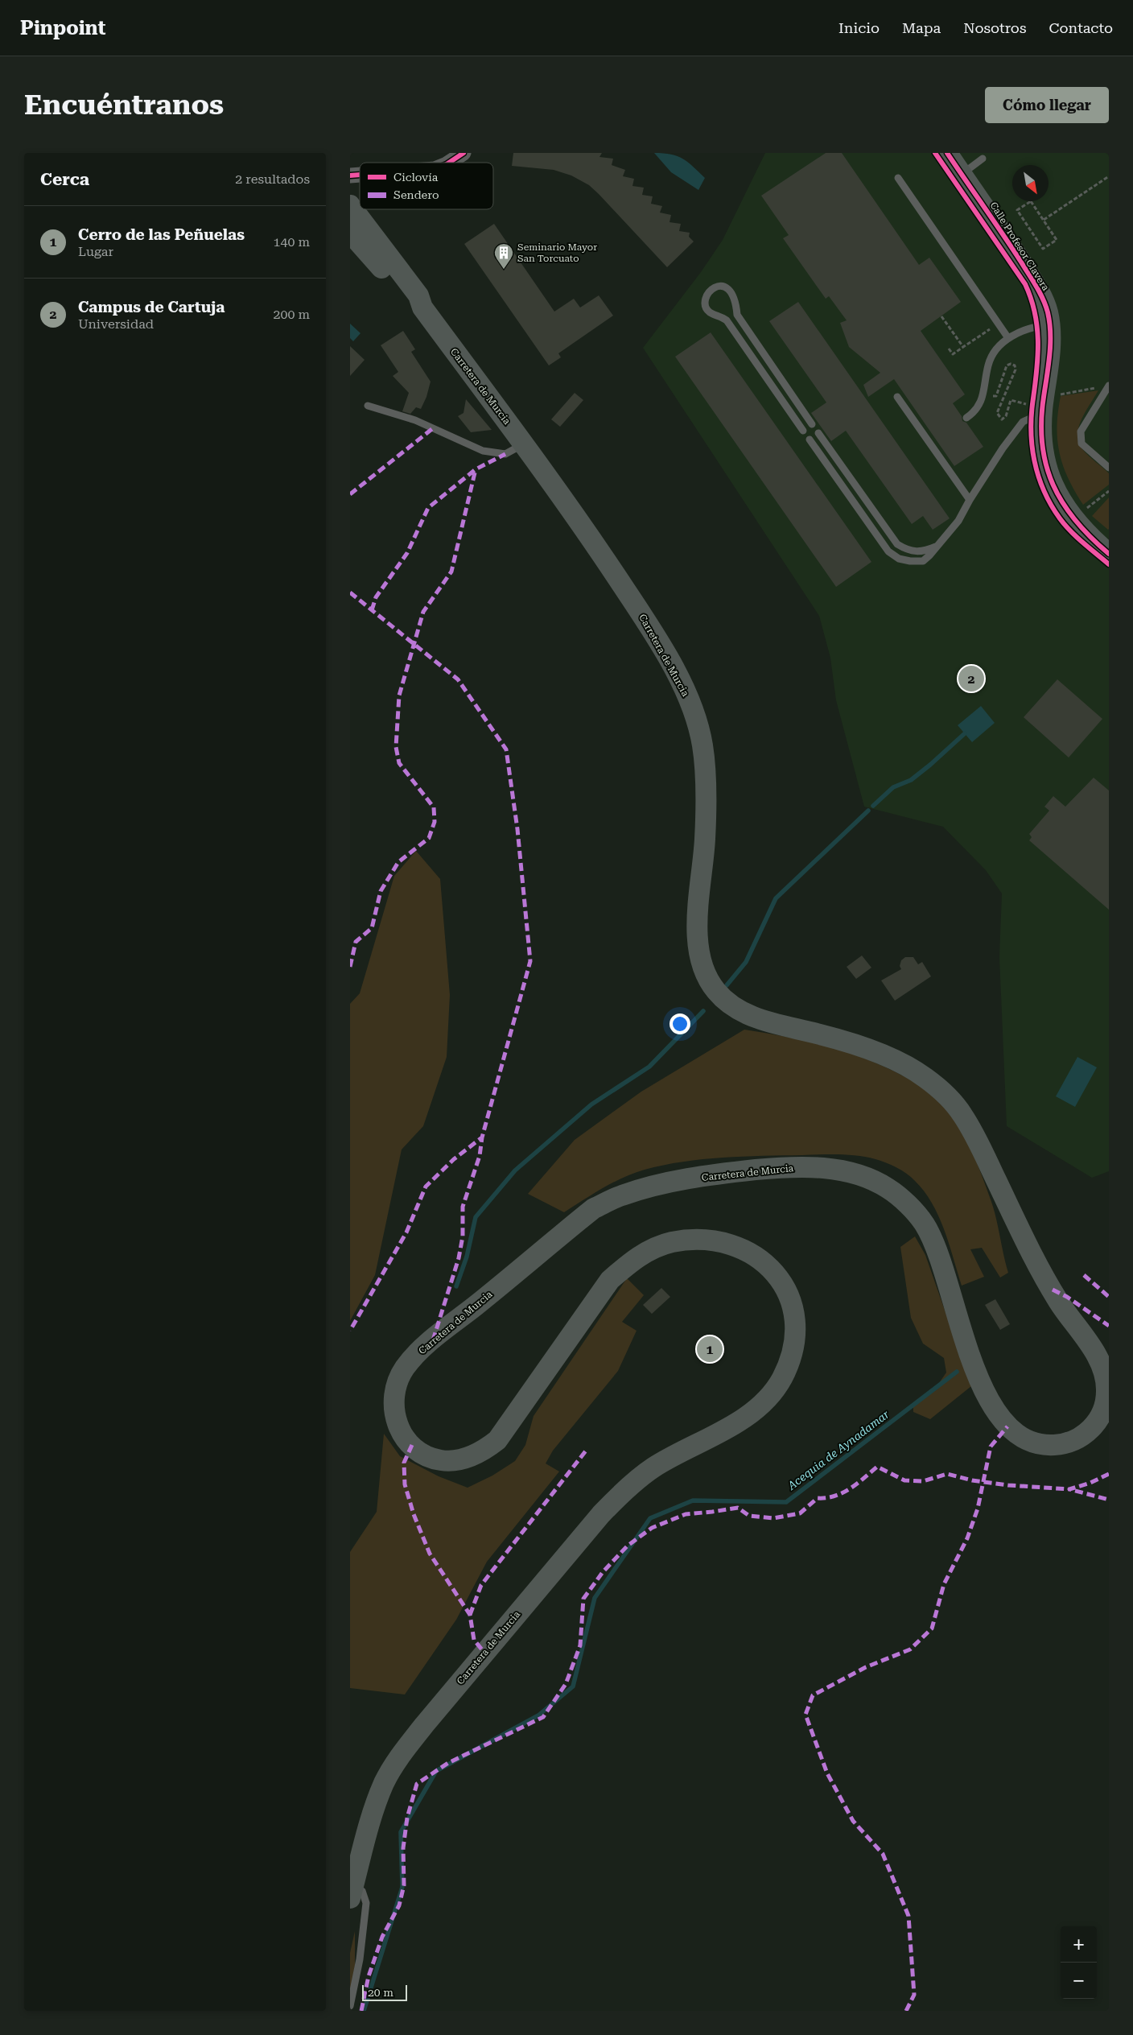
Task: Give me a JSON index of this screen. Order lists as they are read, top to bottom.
{
  "streets": {
    "main road": ["Calle Profesor Clavera", "Carretera de Murcia"]
  },
  "water": ["Acequia de Aynadamar"],
  "places": {
    "building": ["Seminario Mayor San Torcuato"]
  },
  "legend": ["Ciclovía", "Sendero"],
  "scale_bar": "20 m",
  "north": "bottom right",
  "page": {
    "header": "Pinpoint",
    "nav": [
      "Inicio",
      "Mapa",
      "Nosotros",
      "Contacto"
    ],
    "buttons": "Cómo llegar",
    "title": "Encuéntranos",
    "heading": ["Cerca", "2 resultados"],
    "list": [
      {
        "mark": "1",
        "name": "Cerro de las Peñuelas",
        "note": "Lugar",
        "value": "140 m"
      },
      {
        "mark": "2",
        "name": "Campus de Cartuja",
        "note": "Universidad",
        "value": "200 m"
      }
    ],
    "pins": ["2", "1"],
    "map_buttons": ["+", "−"],
    "scale": "20 m"
  }
}
